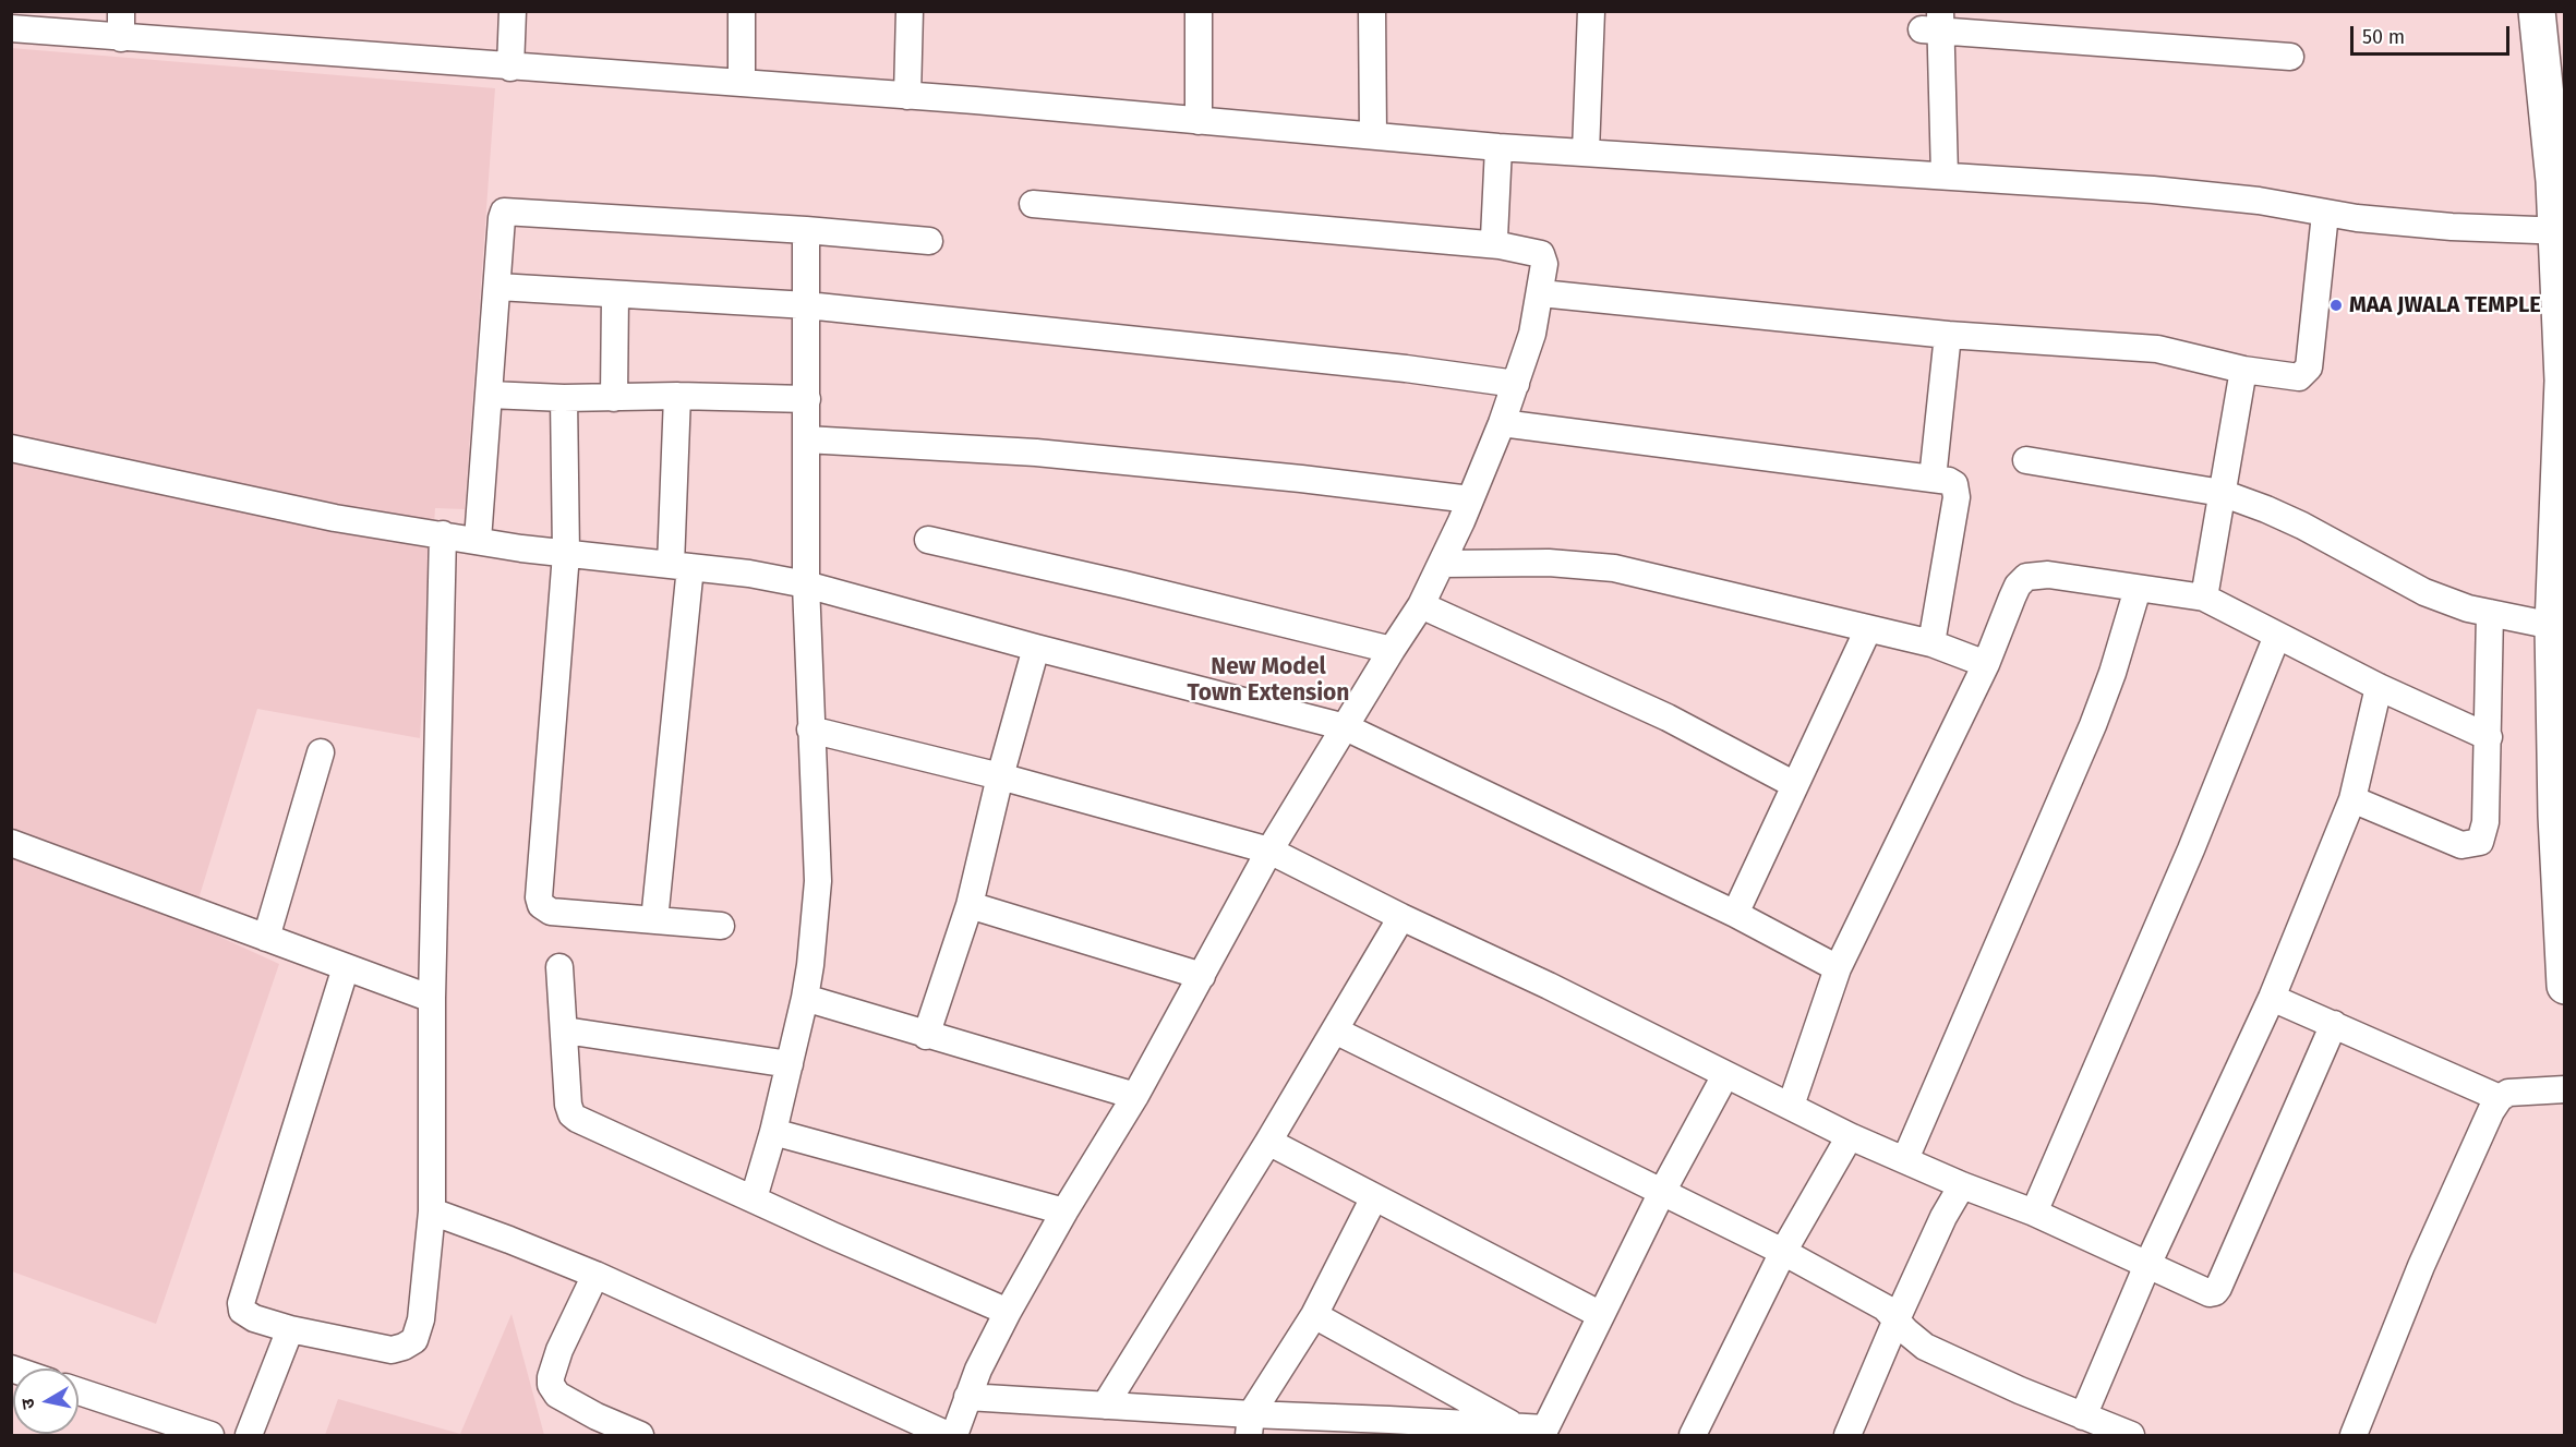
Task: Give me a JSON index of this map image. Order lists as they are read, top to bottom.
{
  "districts": ["New Model Town Extension"],
  "places": ["MAA JWALA TEMPLE"],
  "scale_bar": "50 m",
  "north": "left"
}
